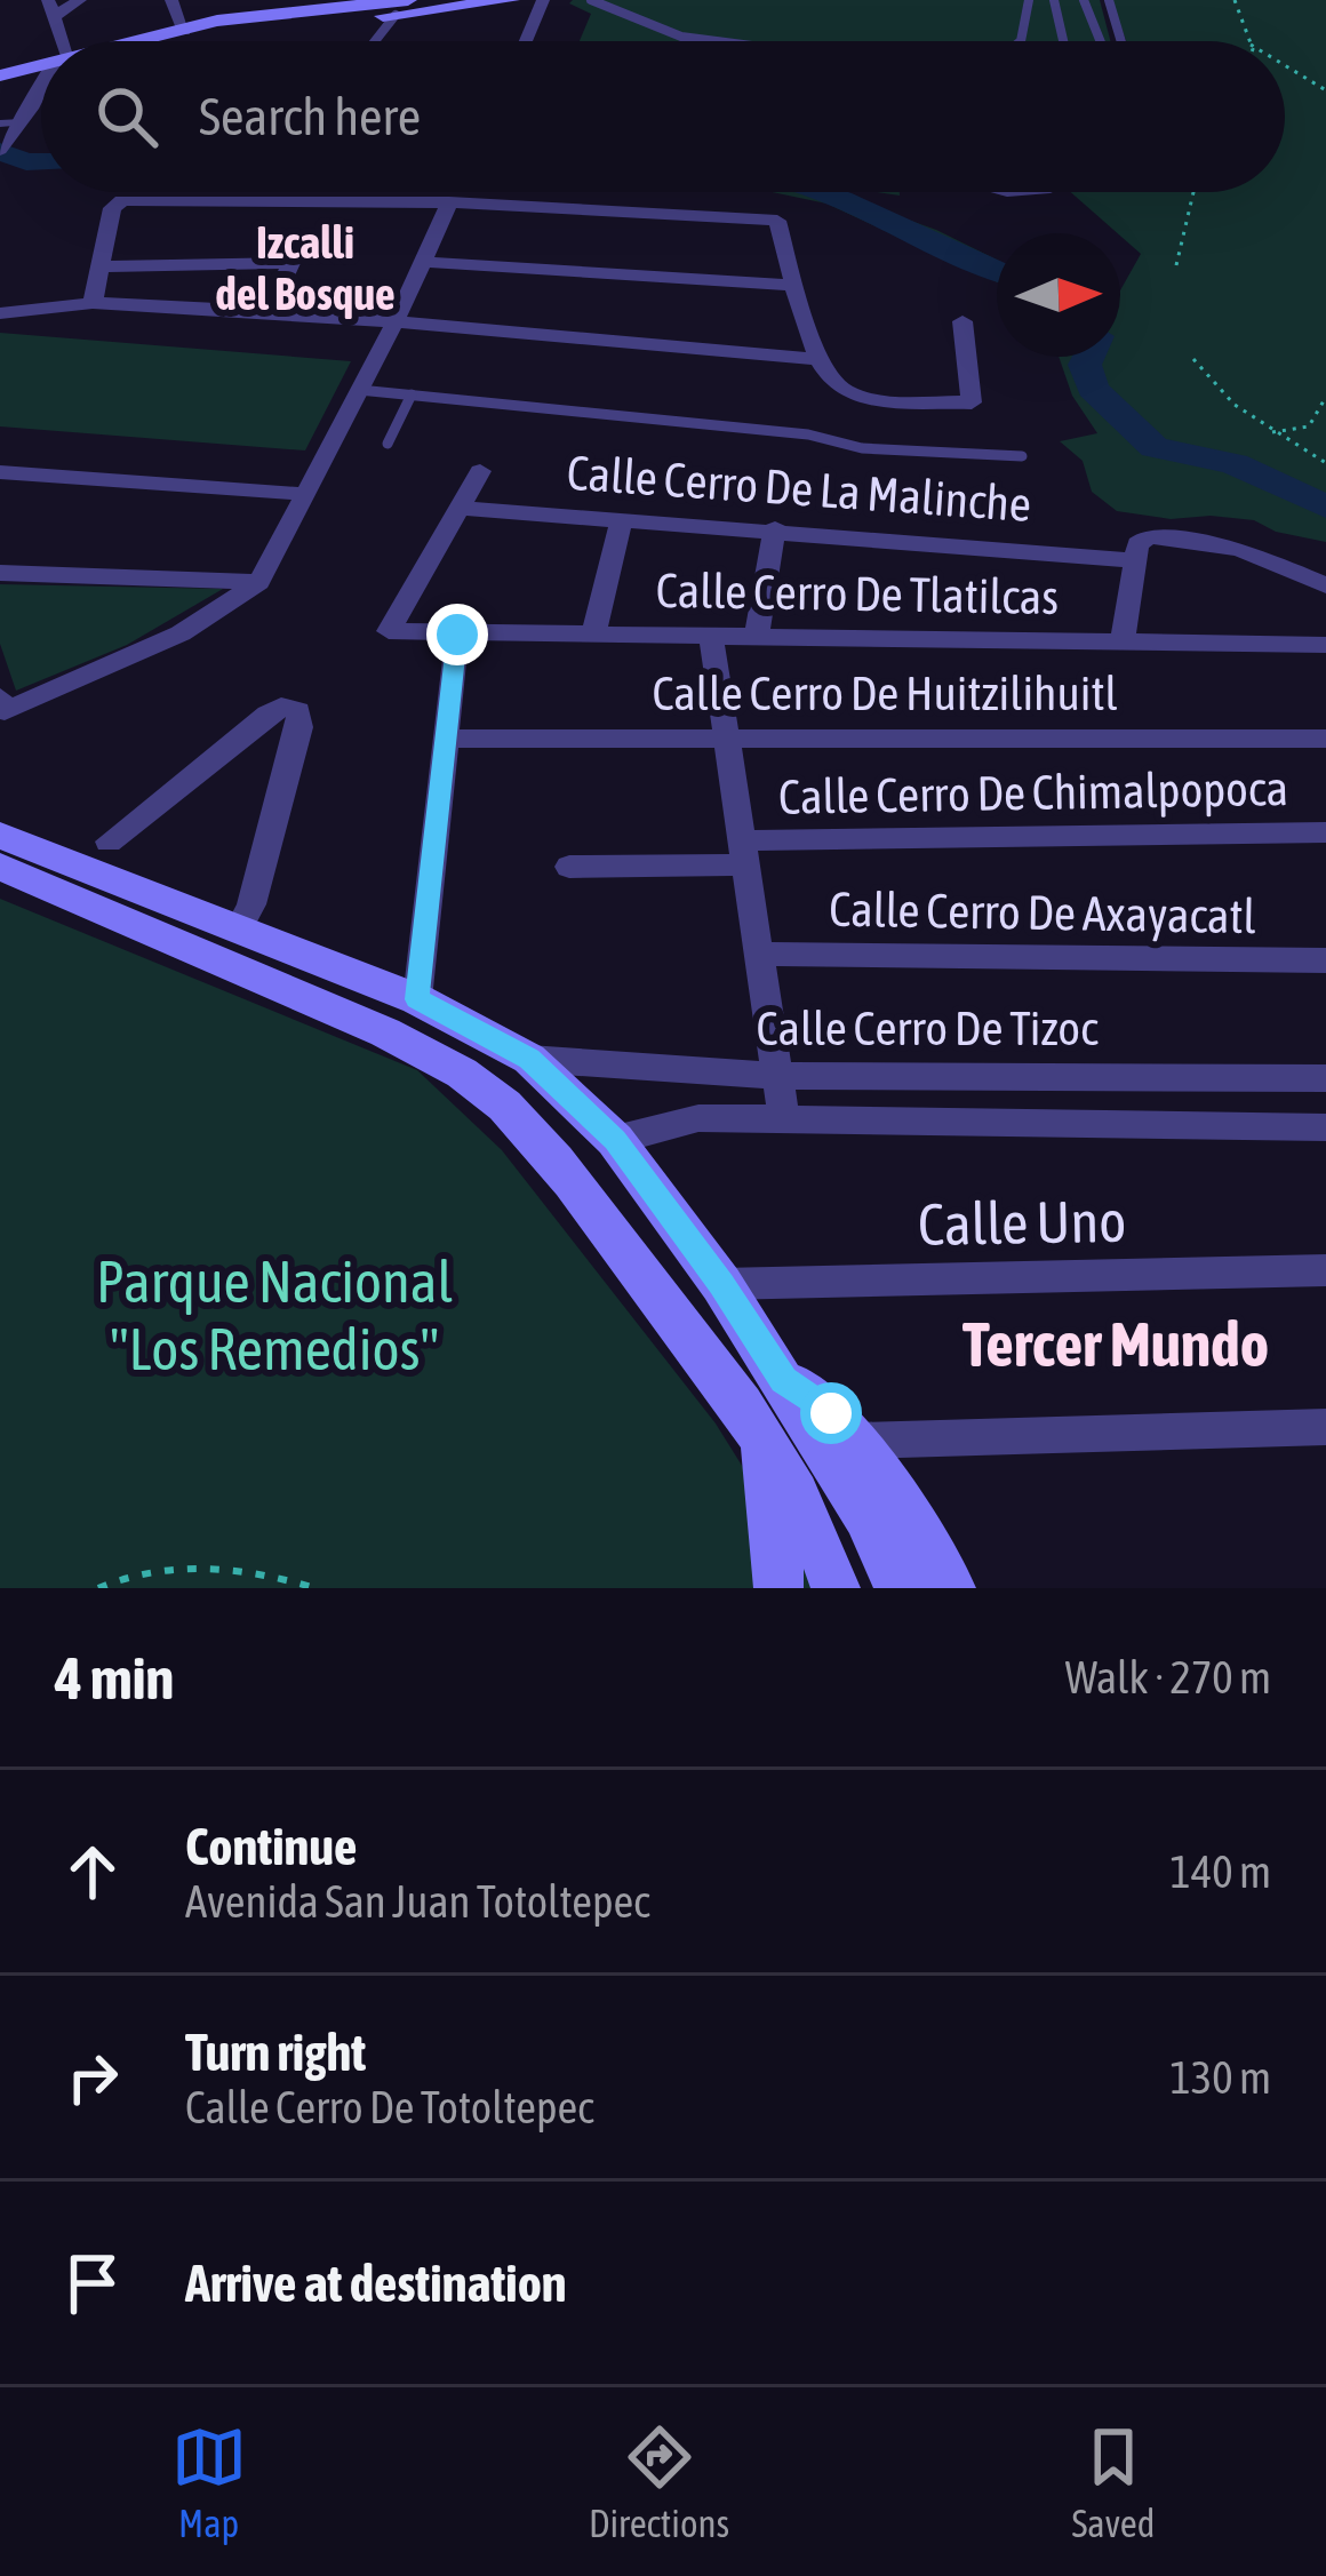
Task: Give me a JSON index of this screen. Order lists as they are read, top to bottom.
{
  "streets": {
    "street": [
      "Calle Cerro De La Malinche",
      "Calle Cerro De Tlatilcas",
      "Calle Cerro De Huitzilihuitl",
      "Calle Cerro De Chimalpopoca",
      "Calle Cerro De Axayacatl",
      "Calle Cerro De Tizoc",
      "Calle Uno"
    ]
  },
  "crossings": [
    ["Calle Cerro De La Malinche", "Calle Cerro De Tlatilcas"]
  ],
  "districts": ["Izcalli del Bosque", "Tercer Mundo"],
  "parks": ["Parque Nacional \"Los Remedios\""],
  "north": "right",
  "page": {
    "search": "Search here",
    "heading": ["4 min", "Walk · 270 m"],
    "list": [
      ["Continue", "Avenida San Juan Totoltepec", "140 m"],
      ["Turn right", "Calle Cerro De Totoltepec", "130 m"],
      "Arrive at destination"
    ],
    "nav": ["Map", "Directions", "Saved"]
  }
}
